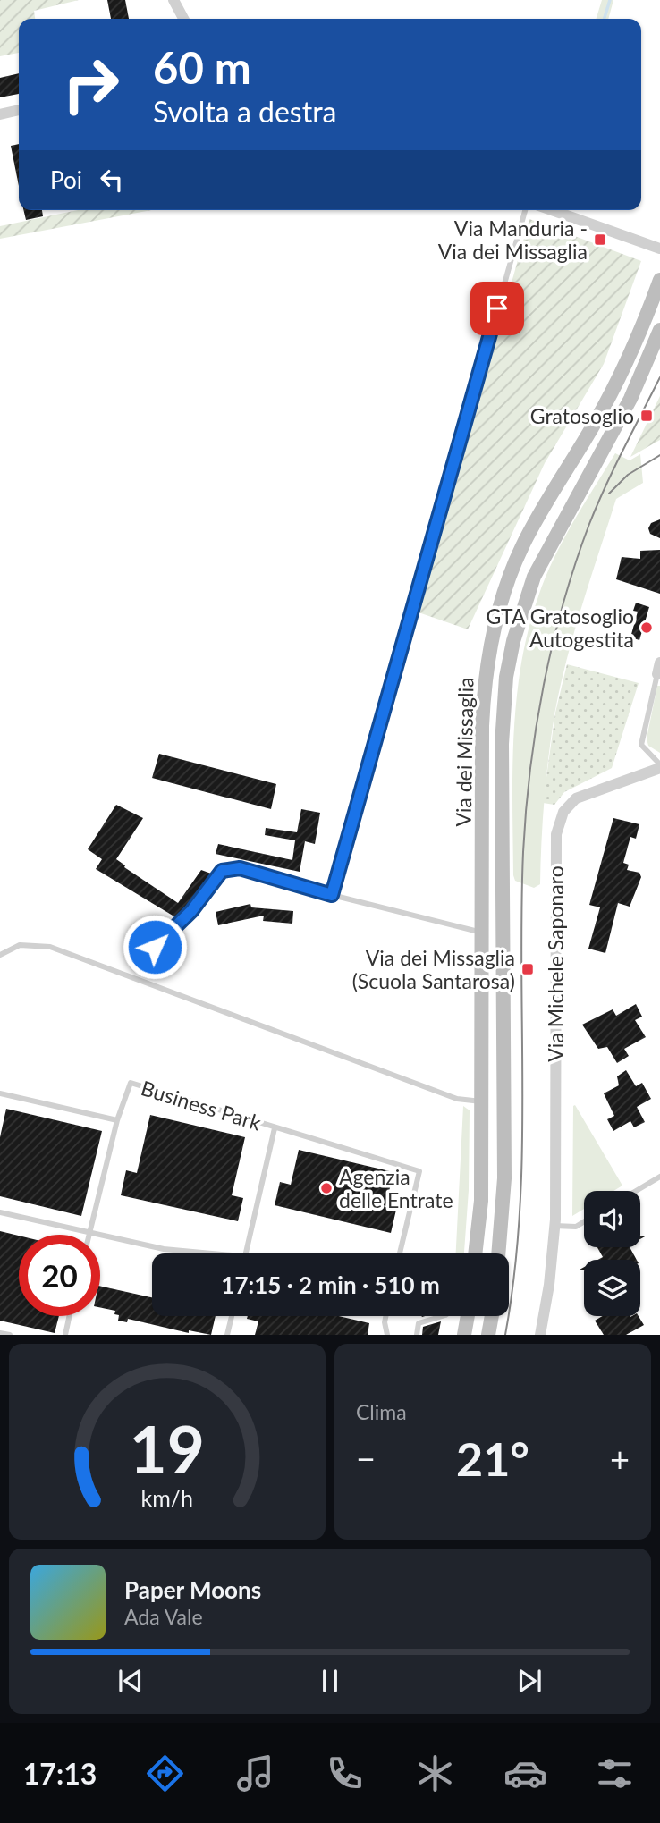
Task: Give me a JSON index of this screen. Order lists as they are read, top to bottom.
{
  "streets": {
    "main road": ["Via dei Missaglia"],
    "street": ["Via Michele Saponaro"],
    "lane": ["Business Park"]
  },
  "places": {
    "transit": ["Via Manduria - Via dei Missaglia", "Gratosoglio", "Via dei Missaglia (Scuola Santarosa)"],
    "other": ["GTA Gratosoglio Autogestita", "Agenzia delle Entrate"]
  },
  "page": {
    "turn": ["60 m", "Svolta a destra"],
    "then": "Poi",
    "limit": "20",
    "trip": "17:15 · 2 min · 510 m",
    "tile": "Clima",
    "heat": ["−", "21°", "+"],
    "song": ["Paper Moons", "Ada Vale"],
    "tabs": "17:13",
    "gauge": ["19", "km/h"]
  }
}
